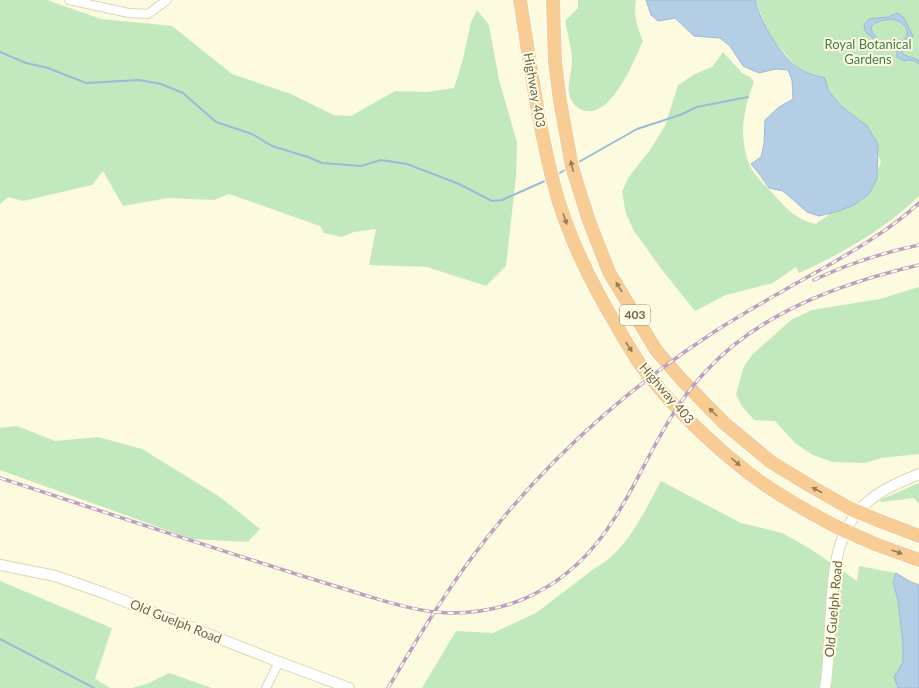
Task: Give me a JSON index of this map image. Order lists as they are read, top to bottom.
{
  "streets": {
    "highway": ["Highway 403", "403"],
    "street": ["Old Guelph Road"]
  },
  "parks": ["Royal Botanical Gardens"]
}
